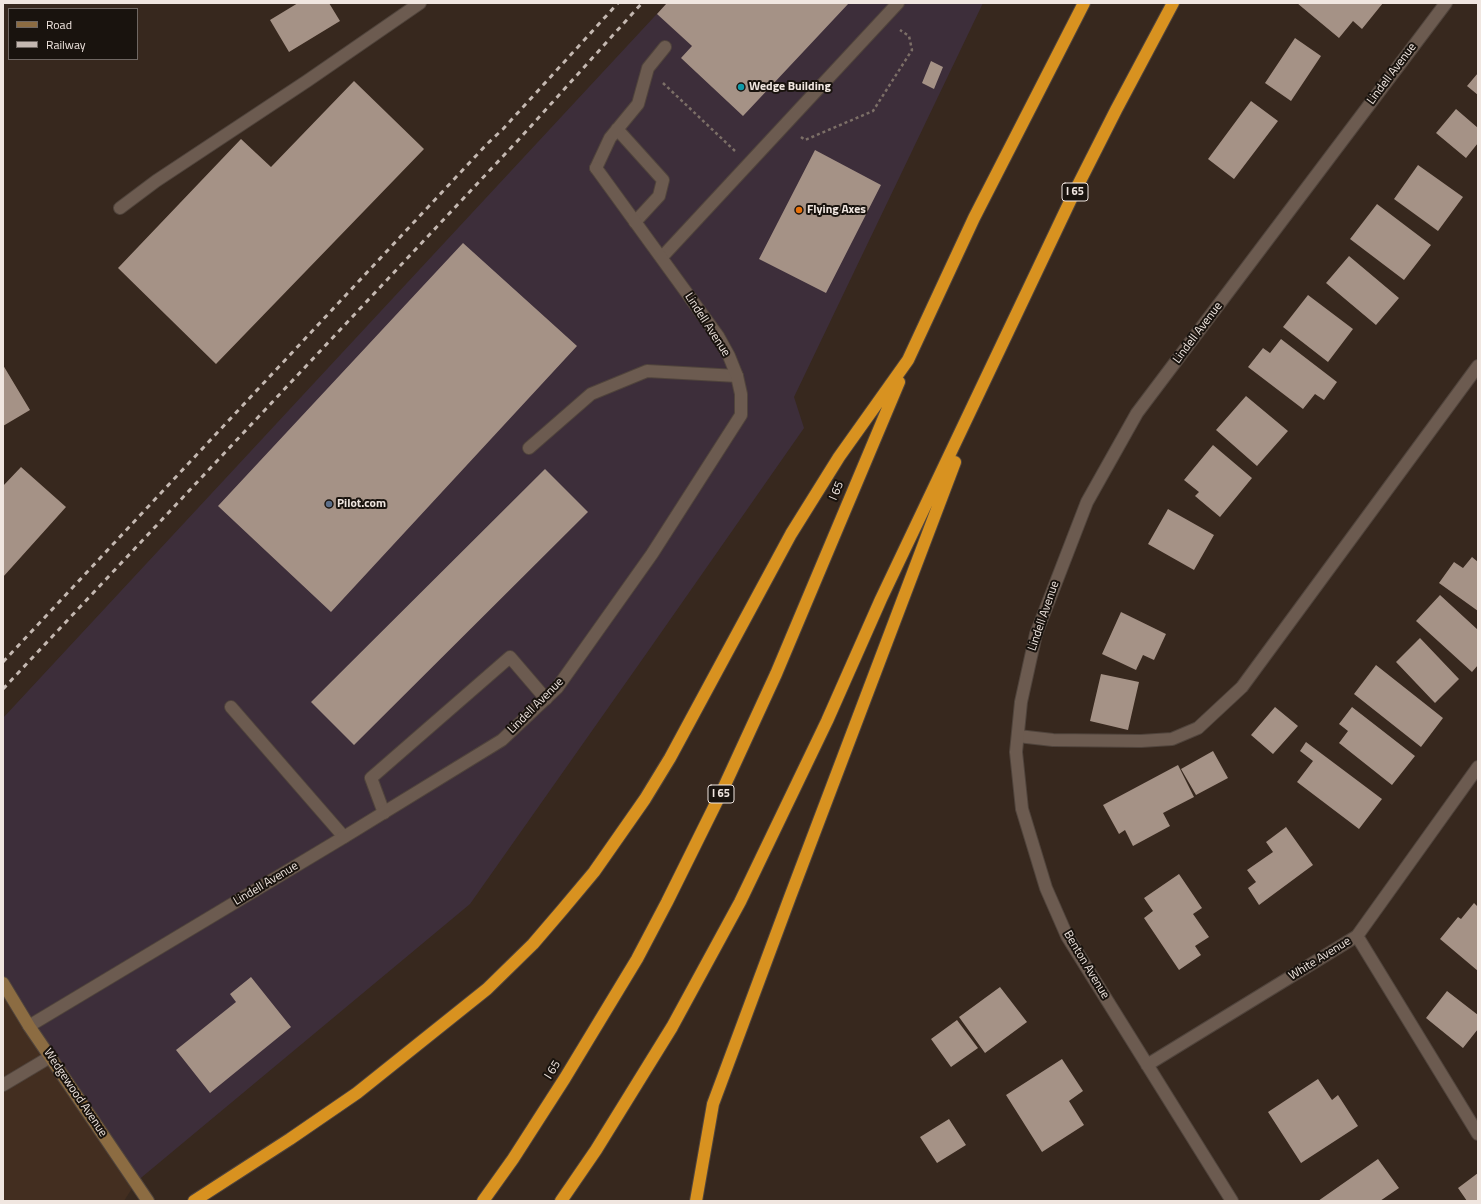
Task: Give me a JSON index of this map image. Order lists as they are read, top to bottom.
{
  "streets": {
    "highway": ["I 65"],
    "main road": ["Wedgewood Avenue"],
    "street": ["Lindell Avenue", "White Avenue", "Benton Avenue"]
  },
  "crossings": [
    ["Lindell Avenue", "Benton Avenue"],
    ["Lindell Avenue", "Wedgewood Avenue"],
    ["White Avenue", "Benton Avenue"]
  ],
  "places": ["Wedge Building", "Flying Axes", "Pilot.com"],
  "legend": ["Road", "Railway"]
}
